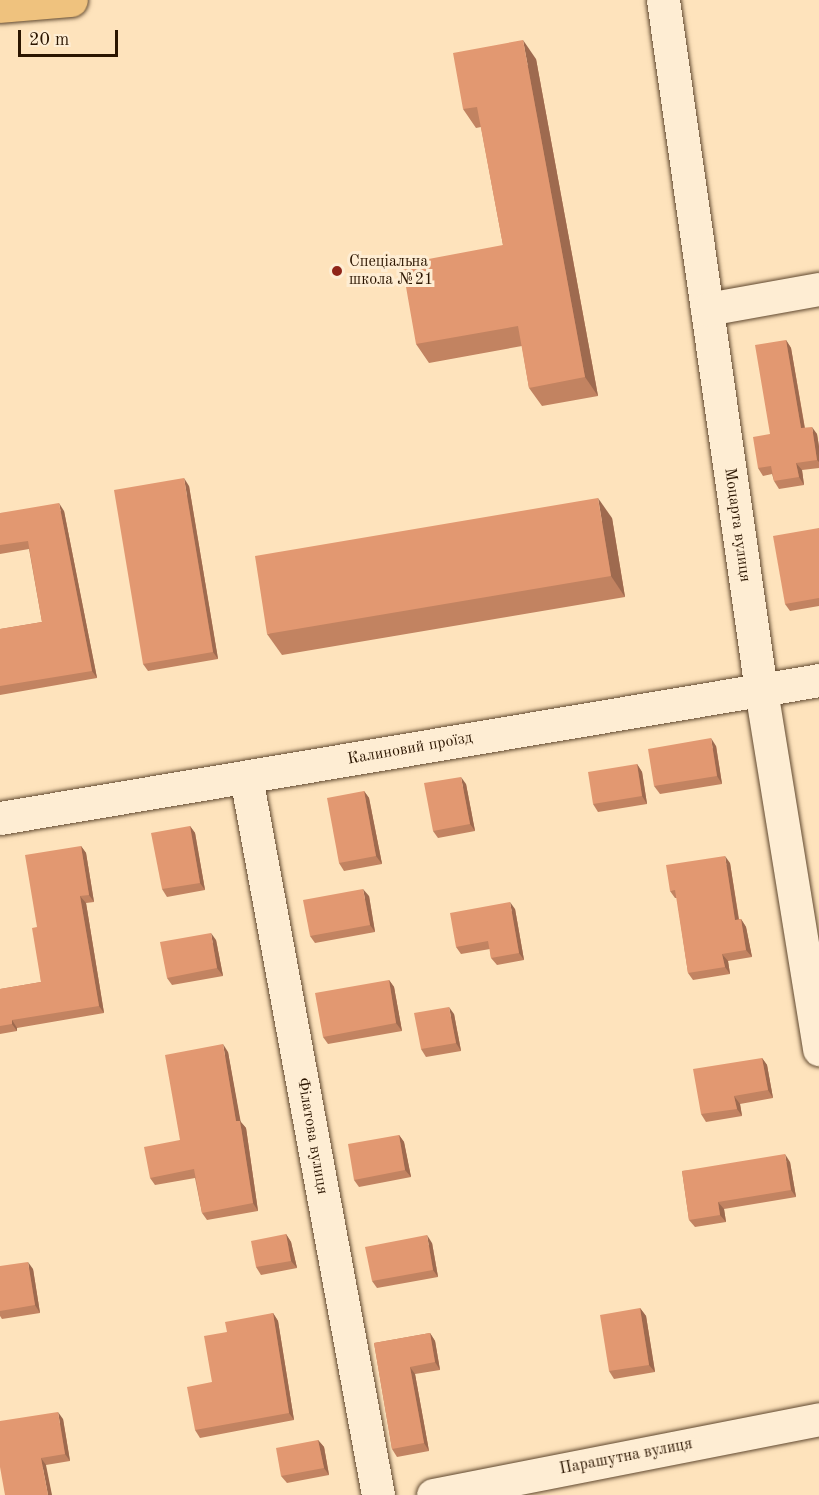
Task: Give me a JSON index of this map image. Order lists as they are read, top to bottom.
{
  "streets": {
    "street": [
      "Моцарта вулиця",
      "Калиновий проїзд",
      "Філатова вулиця",
      "Парашутна вулиця"
    ]
  },
  "crossings": [
    ["Моцарта вулиця", "Калиновий проїзд"],
    ["Калиновий проїзд", "Філатова вулиця"]
  ],
  "places": ["Спеціальна школа №21"],
  "scale_bar": "20 m"
}
